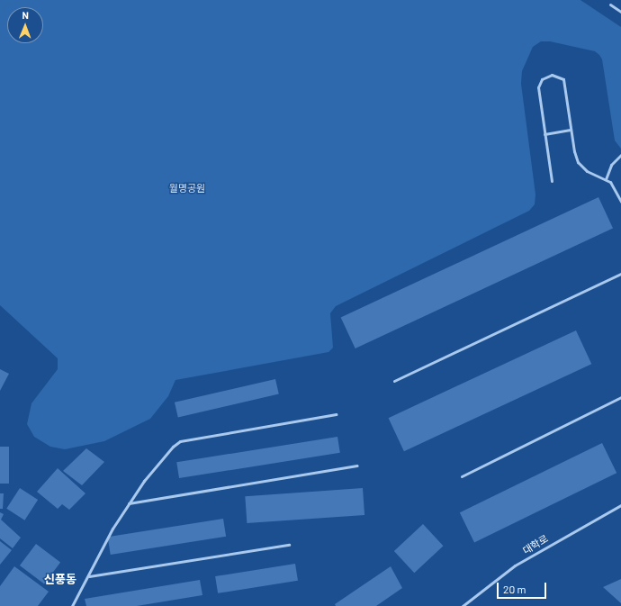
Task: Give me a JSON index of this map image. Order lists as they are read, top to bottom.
{
  "streets": {
    "lane": ["대학로"]
  },
  "districts": ["신풍동"],
  "parks": ["월명공원"],
  "scale_bar": "20 m",
  "north": "top"
}
